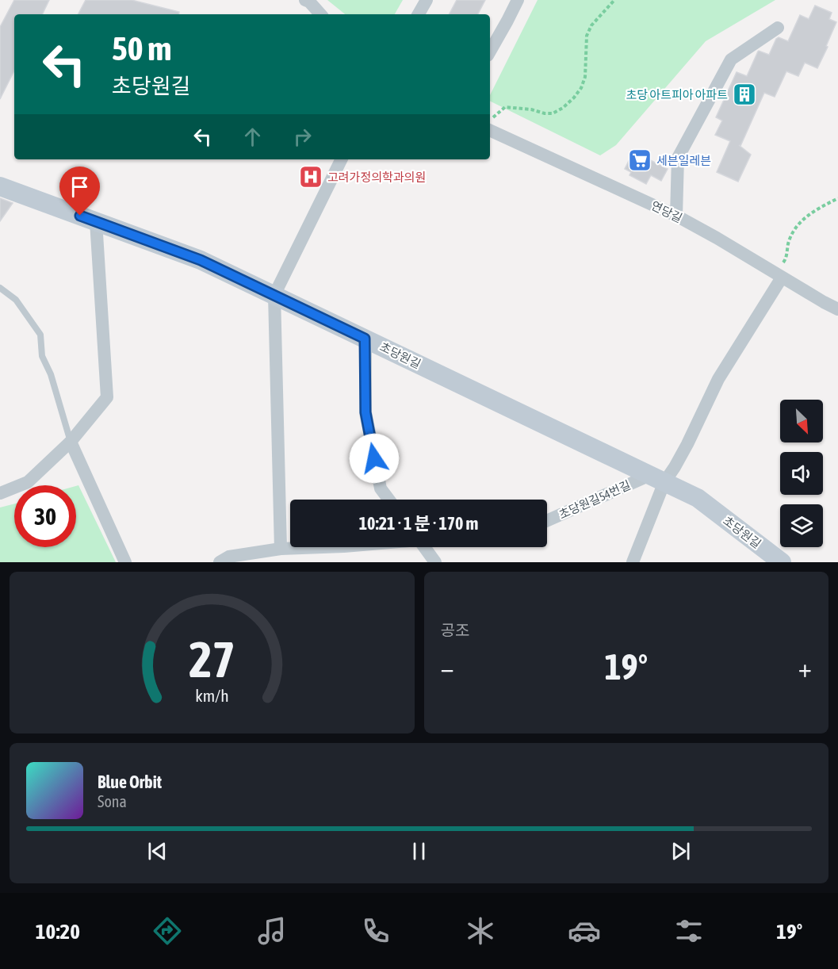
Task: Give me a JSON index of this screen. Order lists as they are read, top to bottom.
{
  "streets": {
    "street": ["연당길", "초당원길", "초당원길54번길"]
  },
  "crossings": [
    ["초당원길", "초당원길54번길"]
  ],
  "places": {
    "building": ["초당 아트피아 아파트"],
    "supermarket": ["세븐일레븐"],
    "hospital": ["고려가정의학과의원"]
  },
  "north": "bottom right",
  "page": {
    "turn": ["50 m", "초당원길"],
    "limit": "30",
    "trip": "10:21 · 1 분 · 170 m",
    "tile": "공조",
    "heat": ["−", "19°", "+"],
    "song": ["Blue Orbit", "Sona"],
    "tabs": ["10:20", "19°"],
    "gauge": ["27", "km/h"]
  }
}
